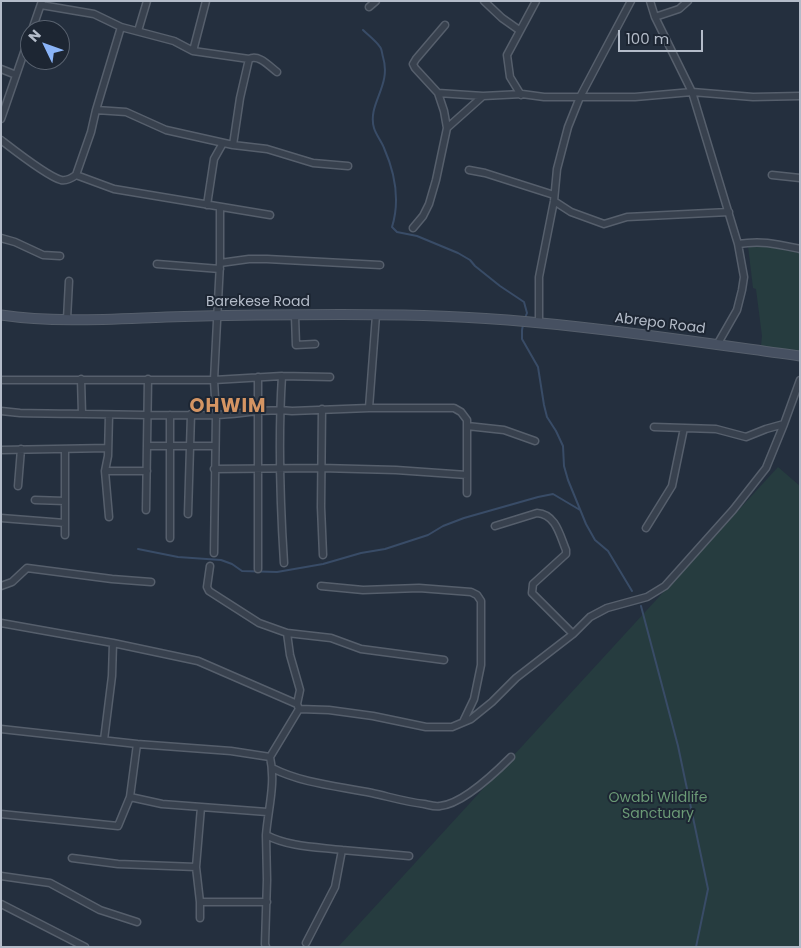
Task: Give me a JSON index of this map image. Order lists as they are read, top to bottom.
{
  "streets": {
    "main road": ["Barekese Road", "Abrepo Road"]
  },
  "crossings": [
    ["Barekese Road", "Abrepo Road"]
  ],
  "districts": ["OHWIM"],
  "parks": ["Owabi Wildlife Sanctuary"],
  "scale_bar": "100 m",
  "north": "top left"
}
